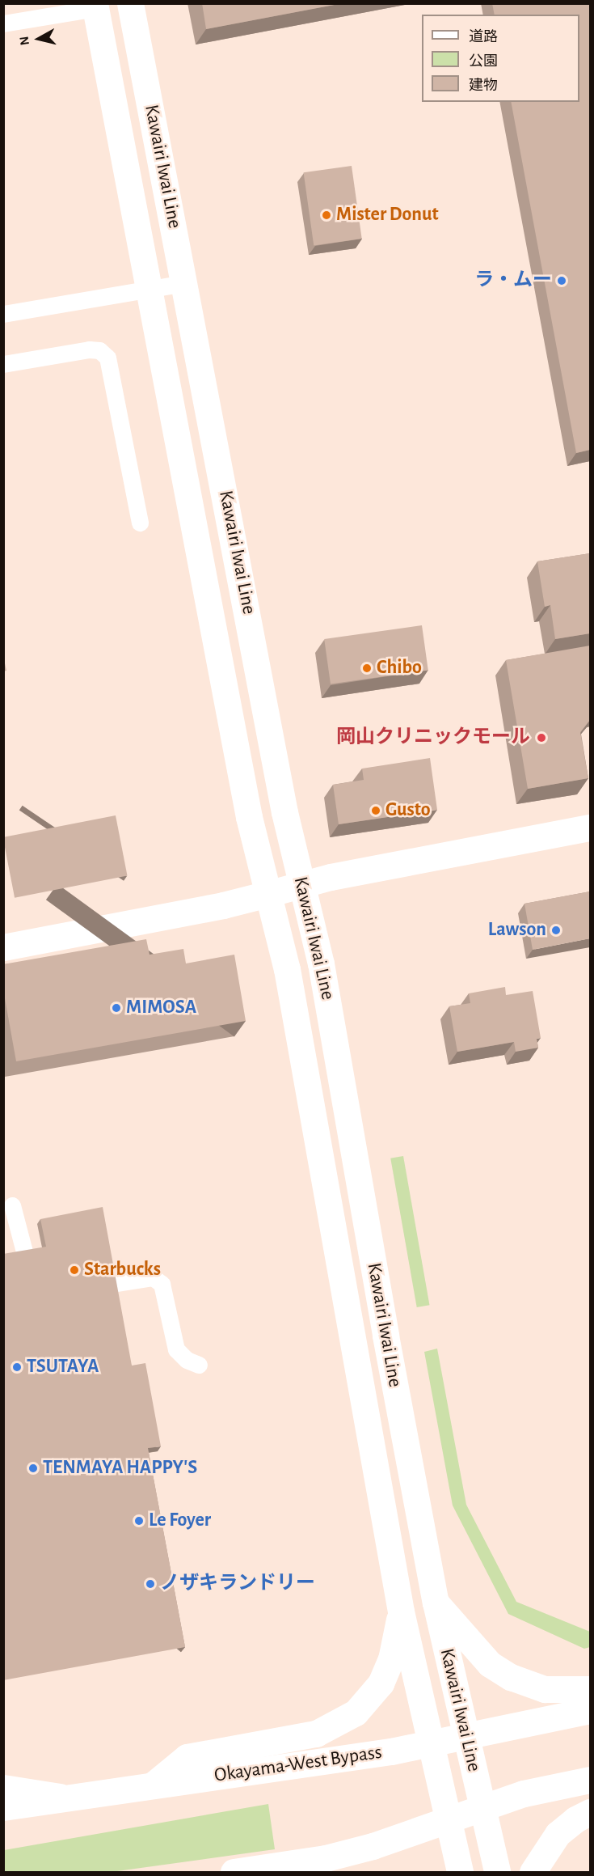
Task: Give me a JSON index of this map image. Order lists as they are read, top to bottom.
{
  "streets": {
    "main road": ["Kawairi Iwai Line", "Okayama-West Bypass"]
  },
  "crossings": [
    ["Kawairi Iwai Line", "Okayama-West Bypass"]
  ],
  "places": [
    "Mister Donut",
    "ラ・ムー",
    "Chibo",
    "岡山クリニックモール",
    "Gusto",
    "Lawson",
    "MIMOSA",
    "Starbucks",
    "TSUTAYA",
    "TENMAYA HAPPY'S",
    "Le Foyer",
    "ノザキランドリー"
  ],
  "legend": ["道路", "公園", "建物"],
  "north": "left"
}
